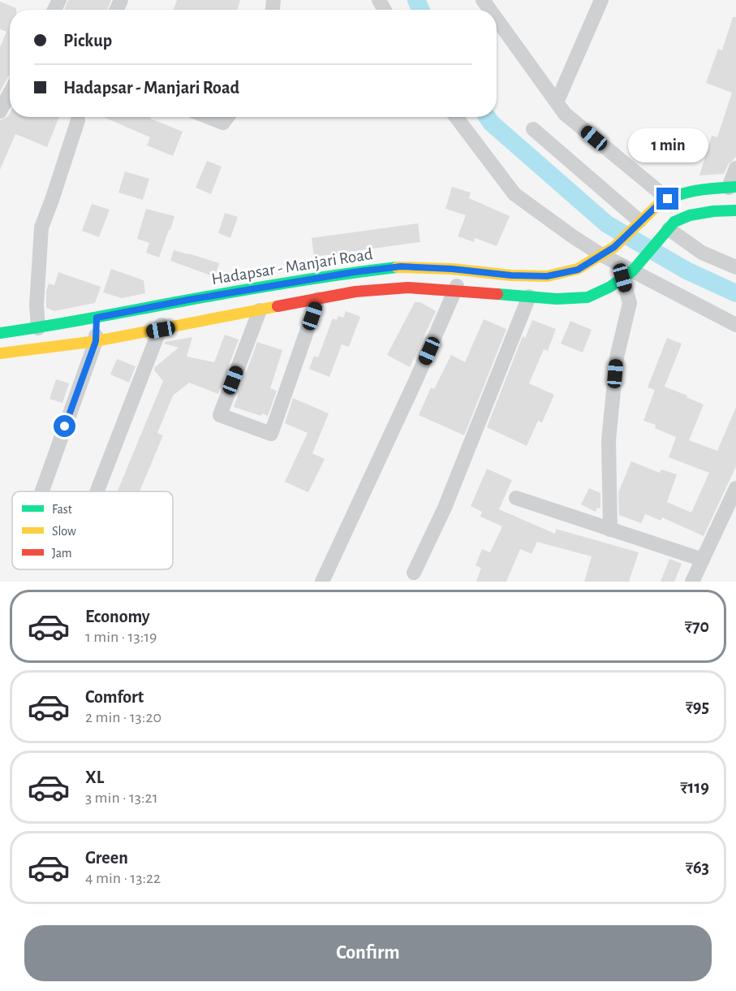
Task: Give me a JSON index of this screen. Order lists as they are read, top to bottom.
{
  "streets": {
    "main road": ["Hadapsar - Manjari Road"]
  },
  "legend": ["Fast", "Slow", "Jam"],
  "page": {
    "banner": ["Pickup", "Hadapsar - Manjari Road"],
    "bubble": "1 min",
    "list": [
      {
        "name": "Economy",
        "note": "1 min · 13:19",
        "value": "₹70"
      },
      {
        "name": "Comfort",
        "note": "2 min · 13:20",
        "value": "₹95"
      },
      {
        "name": "XL",
        "note": "3 min · 13:21",
        "value": "₹119"
      },
      {
        "name": "Green",
        "note": "4 min · 13:22",
        "value": "₹63"
      }
    ],
    "buttons": "Confirm"
  }
}
